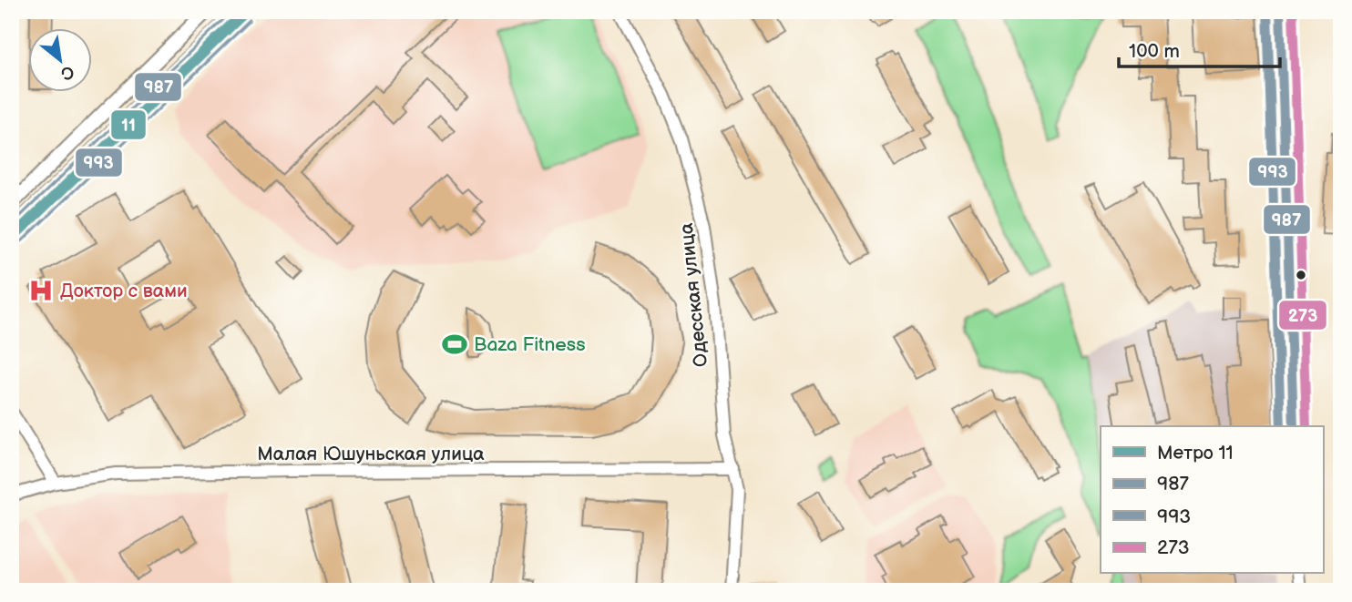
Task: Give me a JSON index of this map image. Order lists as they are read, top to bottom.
{
  "streets": {
    "street": ["Одесская улица", "Малая Юшуньская улица"]
  },
  "crossings": [
    ["Одесская улица", "Малая Юшуньская улица"]
  ],
  "places": {
    "hospital": ["Доктор с вами"],
    "sports": ["Baza Fitness"]
  },
  "lines": [
    "metro line 11",
    "transit line 987",
    "transit line 993",
    "transit line 273"
  ],
  "legend": [
    "Метро 11",
    "987",
    "993",
    "273"
  ],
  "scale_bar": "100 m",
  "north": "bottom right"
}
